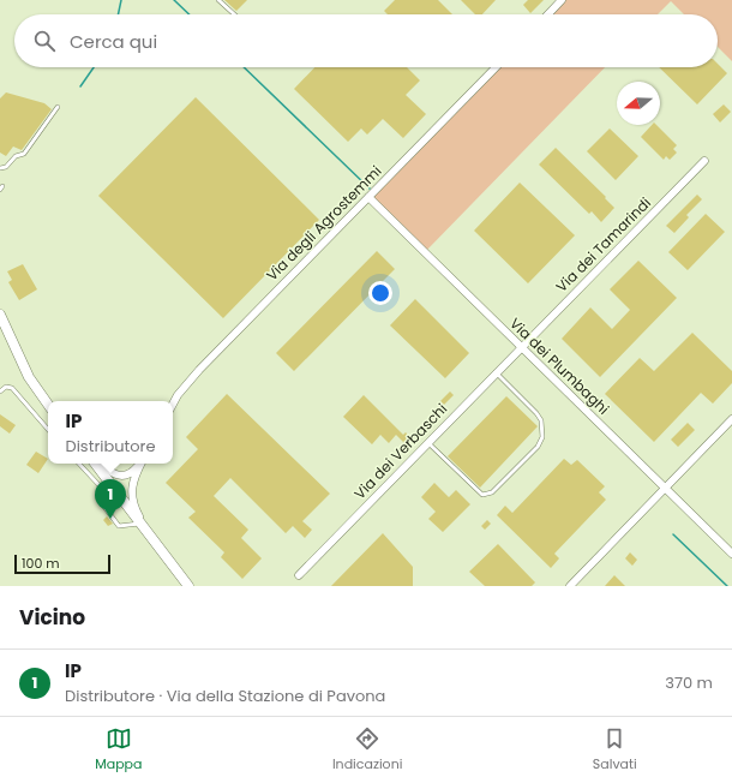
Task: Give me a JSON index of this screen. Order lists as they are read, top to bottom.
{
  "streets": {
    "street": [
      "Via degli Agrostemmi",
      "Via dei Tamarindi",
      "Via dei Plumbaghi",
      "Via dei Verbaschi"
    ]
  },
  "crossings": [
    ["Via degli Agrostemmi", "Via dei Plumbaghi"],
    ["Via dei Tamarindi", "Via dei Plumbaghi"],
    ["Via dei Tamarindi", "Via dei Verbaschi"],
    ["Via dei Plumbaghi", "Via dei Verbaschi"]
  ],
  "scale_bar": "100 m",
  "north": "left",
  "page": {
    "search": "Cerca qui",
    "popup": ["IP", "Distributore"],
    "pins": "1",
    "scale": "100 m",
    "heading": "Vicino",
    "list": [
      {
        "mark": "1",
        "name": "IP",
        "note": "Distributore · Via della Stazione di Pavona",
        "value": "370 m"
      }
    ],
    "nav": ["Mappa", "Indicazioni", "Salvati"]
  }
}
